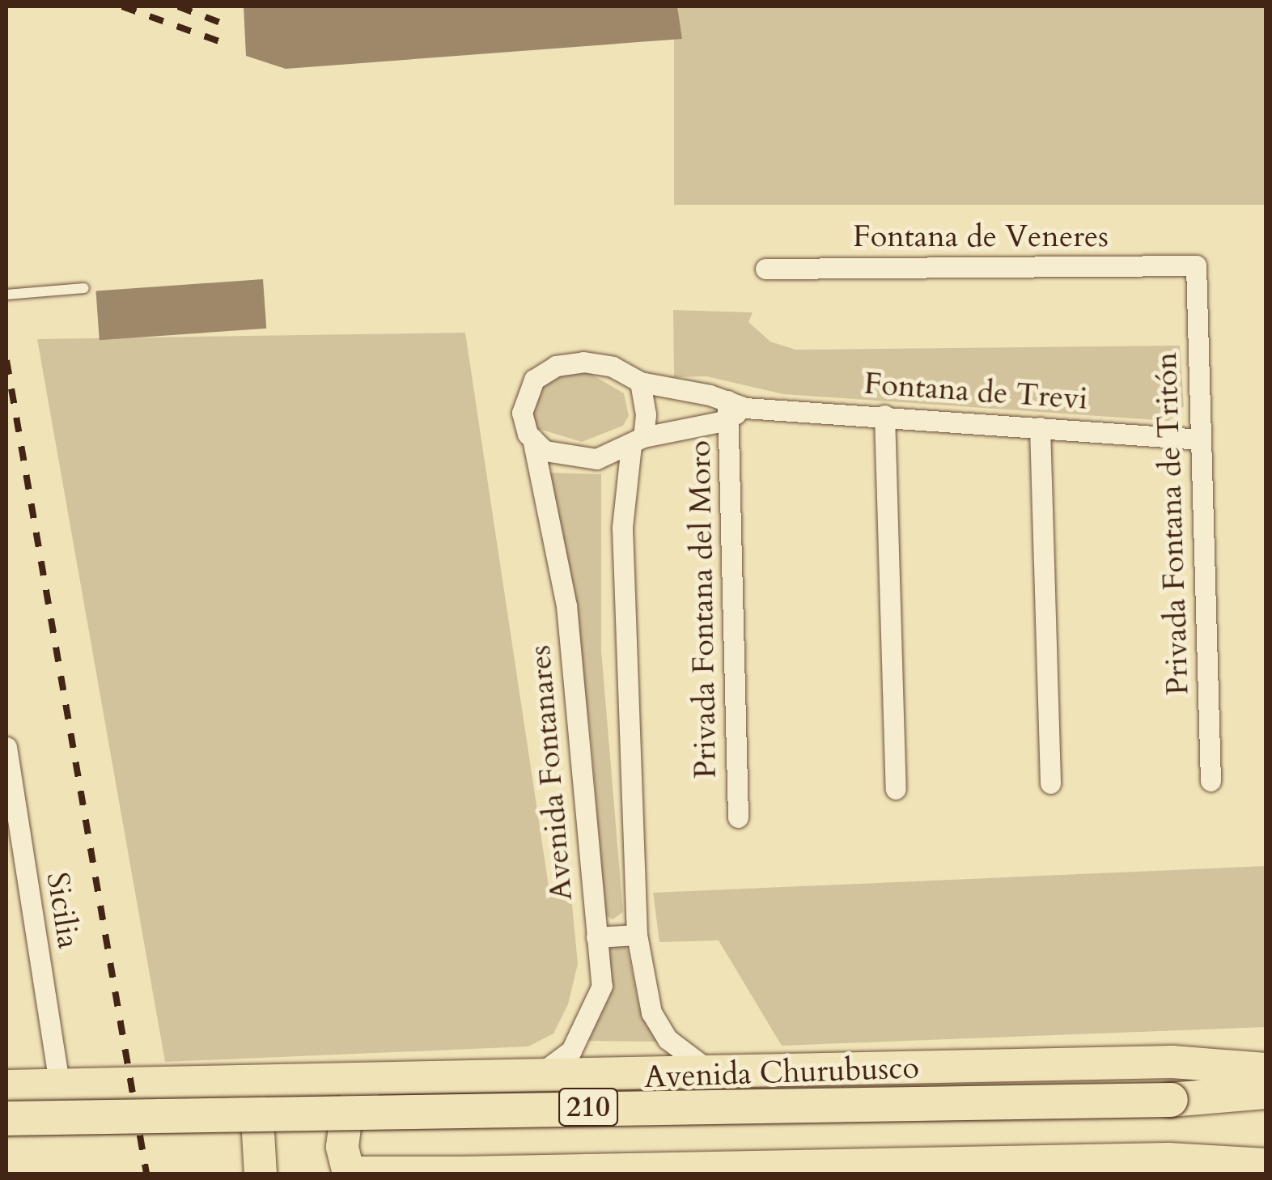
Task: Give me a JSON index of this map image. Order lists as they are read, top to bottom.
{
  "streets": {
    "highway": ["Avenida Churubusco", "210"],
    "street": [
      "Fontana de Veneres",
      "Fontana de Trevi",
      "Privada Fontana de Tritón",
      "Privada Fontana del Moro",
      "Avenida Fontanares",
      "Sicilia"
    ]
  },
  "crossings": [
    ["Fontana de Veneres", "Privada Fontana de Tritón"],
    ["Fontana de Trevi", "Privada Fontana de Tritón"],
    ["Fontana de Trevi", "Privada Fontana del Moro"],
    ["Avenida Fontanares", "Avenida Churubusco"],
    ["Sicilia", "Avenida Churubusco"]
  ]
}
